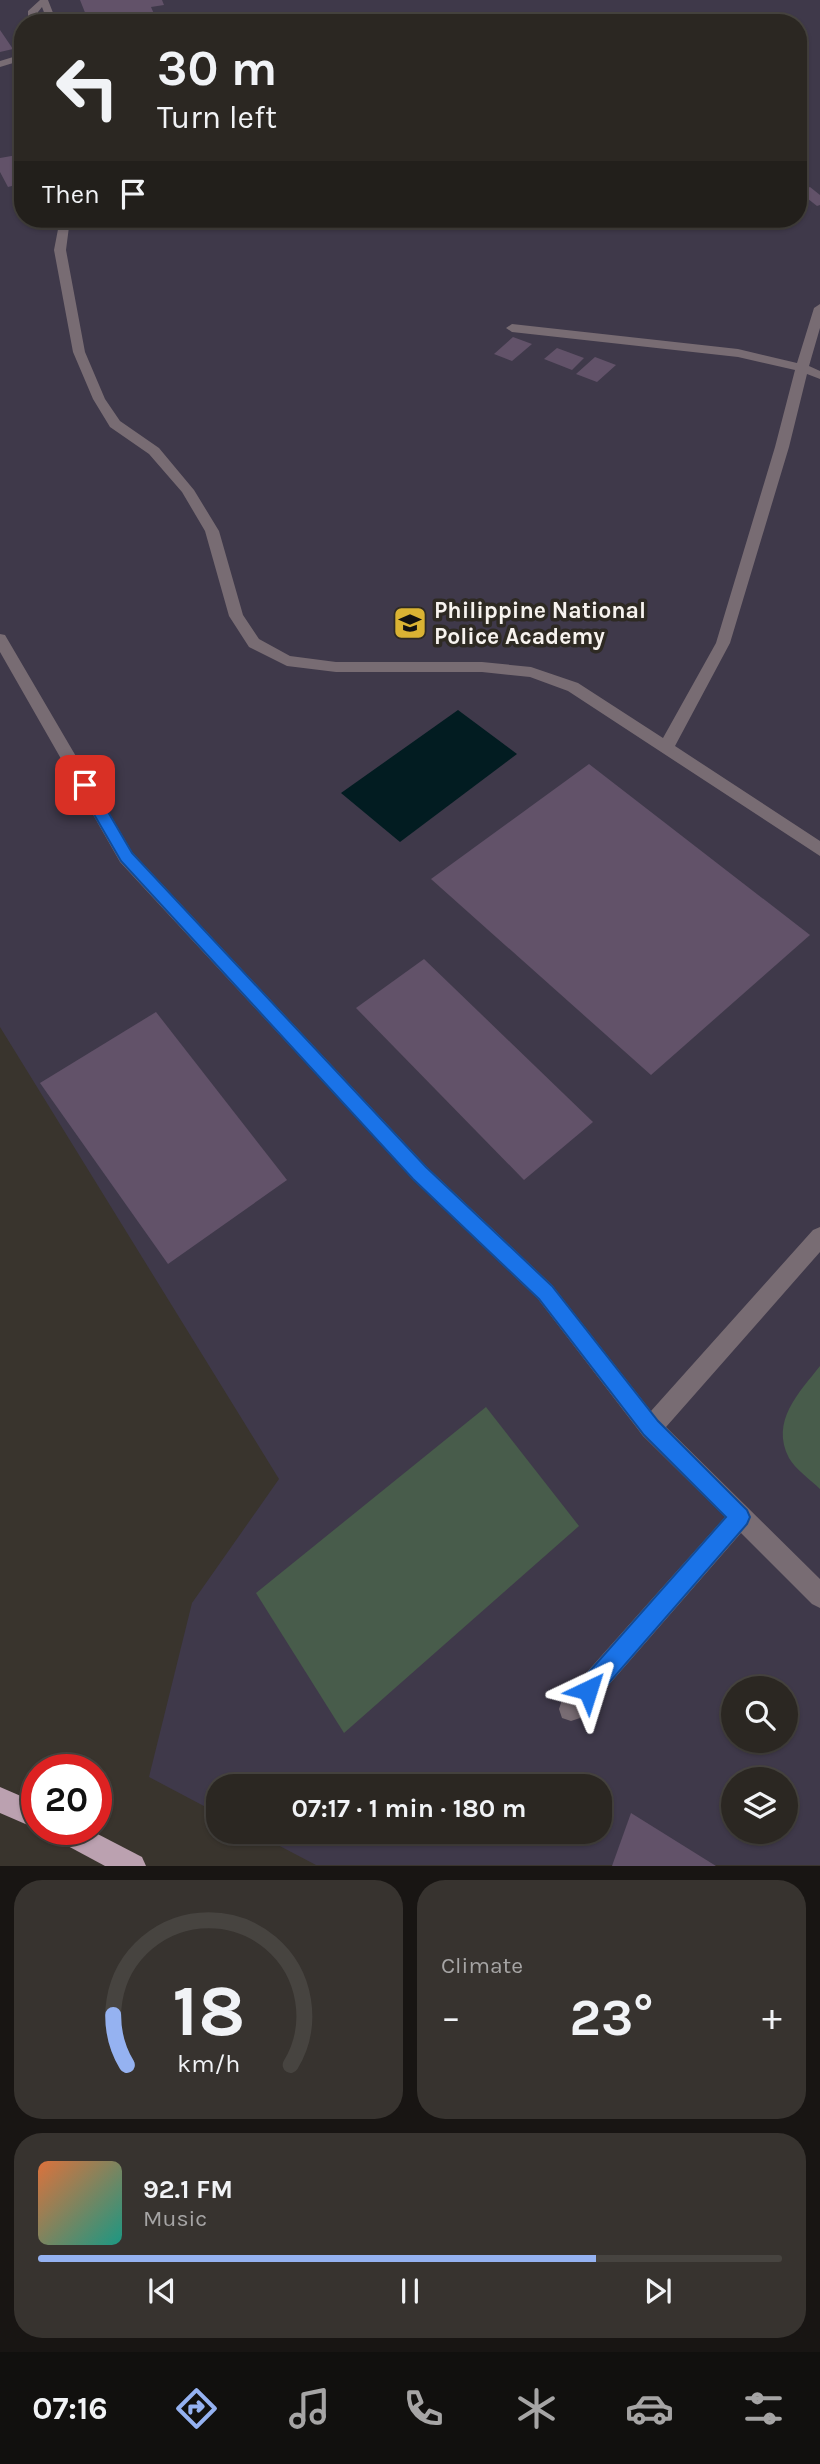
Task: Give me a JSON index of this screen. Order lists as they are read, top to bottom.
{
  "places": {
    "school or university": ["Philippine National Police Academy"]
  },
  "page": {
    "turn": ["30 m", "Turn left"],
    "then": "Then",
    "limit": "20",
    "trip": "07:17 · 1 min · 180 m",
    "tile": "Climate",
    "heat": ["−", "23°", "+"],
    "song": ["92.1 FM", "Music"],
    "tabs": "07:16",
    "gauge": ["18", "km/h"]
  }
}
